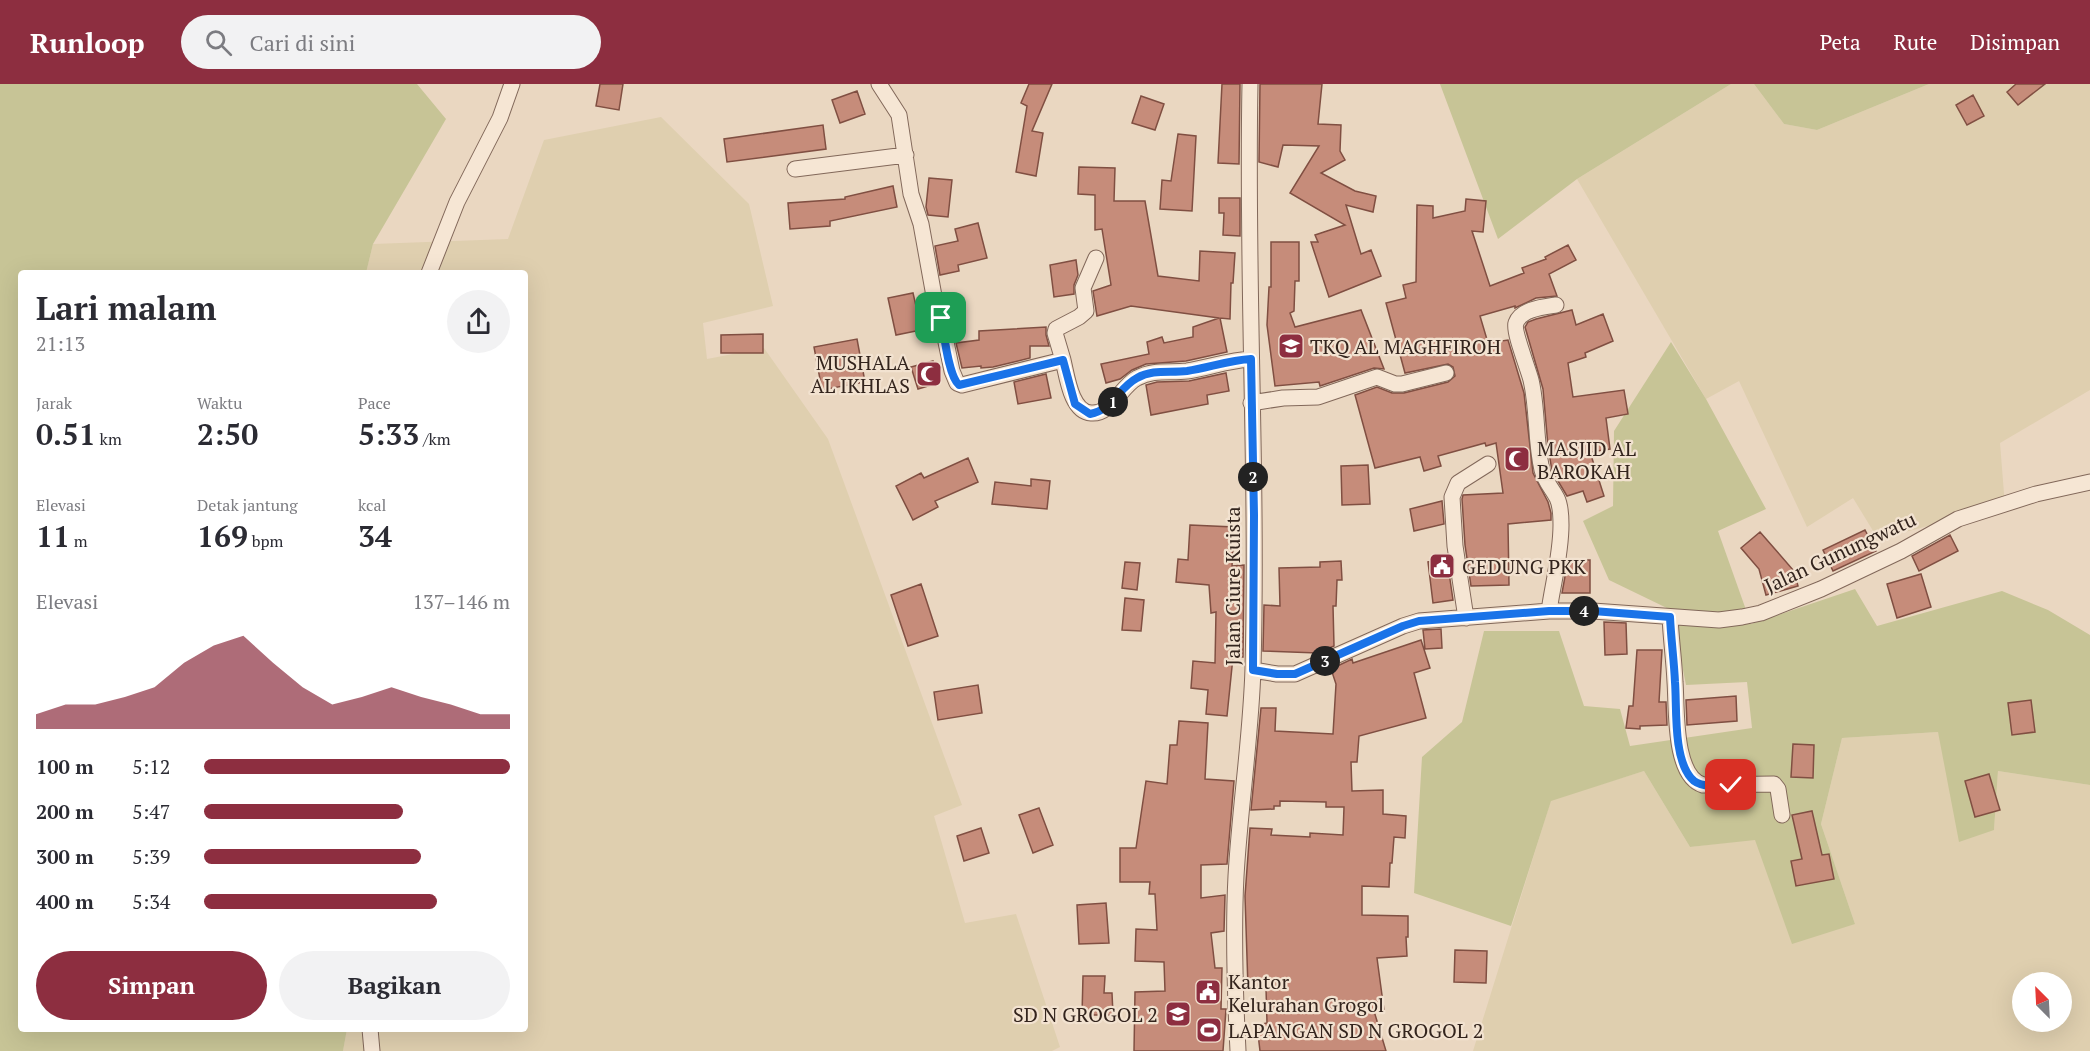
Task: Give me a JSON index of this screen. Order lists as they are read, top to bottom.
{
  "streets": {
    "street": ["Jalan Gunungwatu", "Jalan Ciure Kuista"]
  },
  "crossings": [
    ["Jalan Gunungwatu", "Jalan Ciure Kuista"]
  ],
  "places": {
    "school or university": ["TKQ AL MAGHFIROH", "SD N GROGOL 2"],
    "mosque": ["MUSHALA AL IKHLAS", "MASJID AL BAROKAH"],
    "public building": ["GEDUNG PKK", "Kantor Kelurahan Grogol"],
    "sports": ["LAPANGAN SD N GROGOL 2"]
  },
  "north": "top left",
  "page": {
    "header": "Runloop",
    "search": "Cari di sini",
    "nav": ["Peta", "Rute", "Disimpan"],
    "heading": ["Lari malam", "21:13"],
    "stats": [
      ["Jarak", "0.51 km"],
      ["Waktu", "2:50"],
      ["Pace", "5:33 /km"],
      ["Elevasi", "11 m"],
      ["Detak jantung", "169 bpm"],
      ["kcal", "34"]
    ],
    "pins": [
      "1",
      "2",
      "4",
      "3"
    ],
    "chart": ["Elevasi", "137–146 m"],
    "list": [
      {
        "name": "100 m",
        "note": "5:12"
      },
      {
        "name": "200 m",
        "note": "5:47"
      },
      {
        "name": "300 m",
        "note": "5:39"
      },
      {
        "name": "400 m",
        "note": "5:34"
      }
    ],
    "buttons": ["Simpan", "Bagikan"]
  }
}
